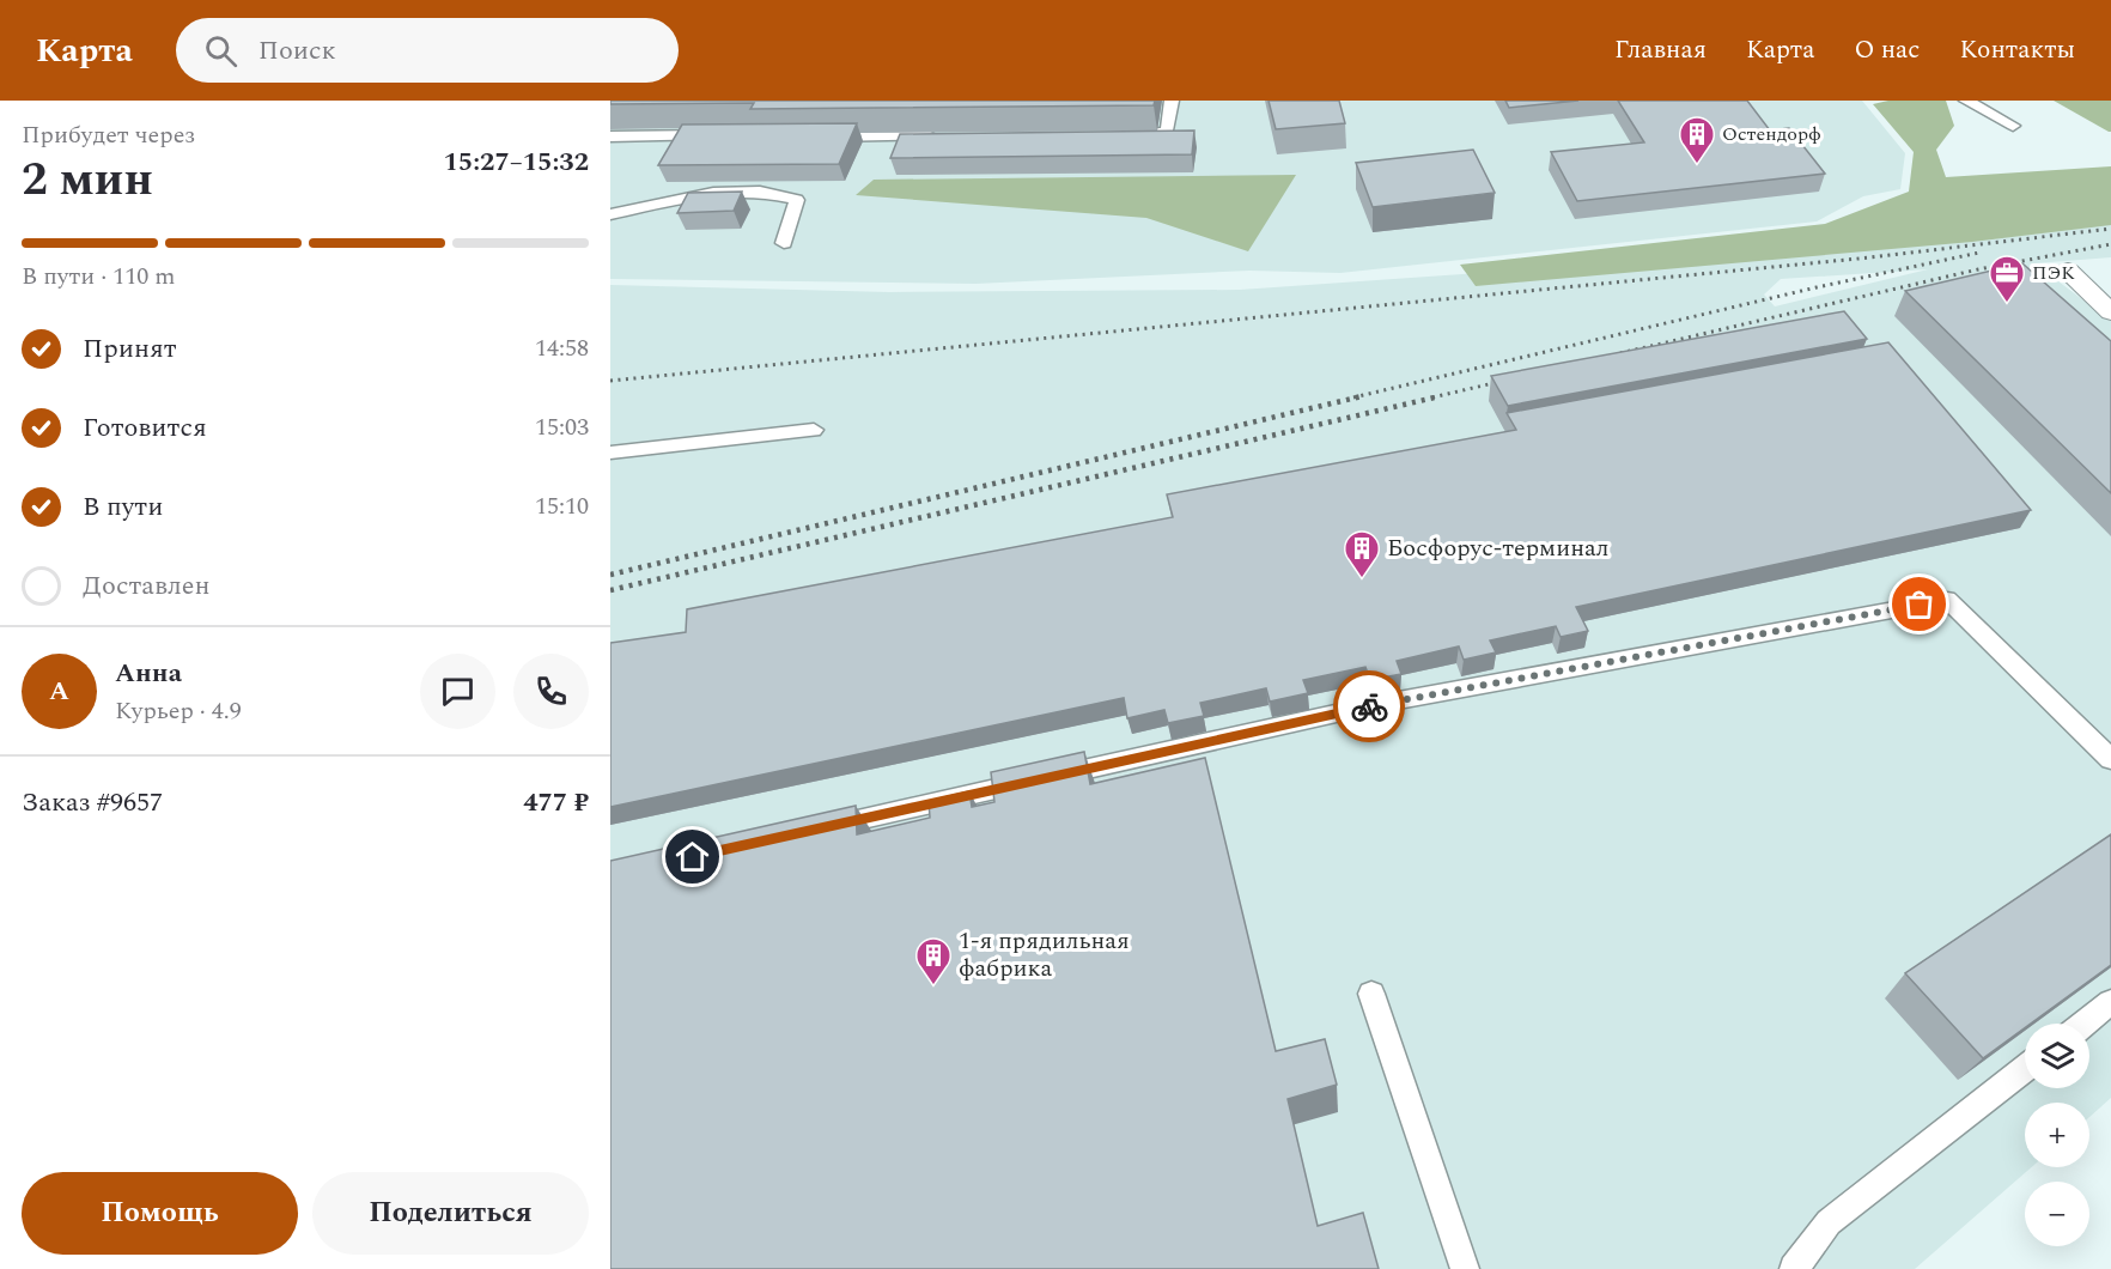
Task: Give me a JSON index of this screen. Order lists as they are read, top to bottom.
{
  "places": {
    "building": ["Остендорф", "Босфорус-терминал", "1-я прядильная фабрика"],
    "office": ["ПЭК"]
  },
  "page": {
    "header": "Карта",
    "search": "Поиск",
    "nav": [
      "Главная",
      "Карта",
      "О нас",
      "Контакты"
    ],
    "heading": ["2 мин", "Прибудет через", "15:27–15:32"],
    "panel": [
      "Анна",
      "Курьер · 4.9",
      "Заказ #9657",
      "477 ₽"
    ],
    "bar": "В пути · 110 m",
    "list": [
      ["Принят", "14:58"],
      ["Готовится", "15:03"],
      ["В пути", "15:10"],
      "Доставлен"
    ],
    "round": "А",
    "map_buttons": ["+", "−"],
    "buttons": ["Помощь", "Поделиться"]
  }
}
